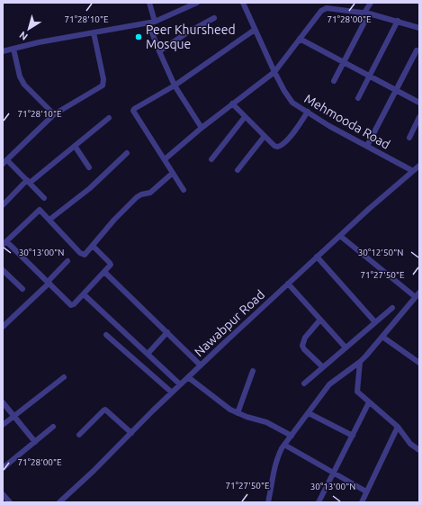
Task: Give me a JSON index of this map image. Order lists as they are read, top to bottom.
{
  "streets": {
    "street": ["Mehmooda Road", "Nawabpur Road"]
  },
  "crossings": [
    ["Mehmooda Road", "Nawabpur Road"]
  ],
  "places": ["Peer Khursheed Mosque"],
  "north": "bottom left",
  "coordinates": [
    "71°28'10\"E",
    "71°28'00\"E",
    "30°12'50\"N",
    "30°13'00\"N",
    "71°27'50\"E"
  ]
}
